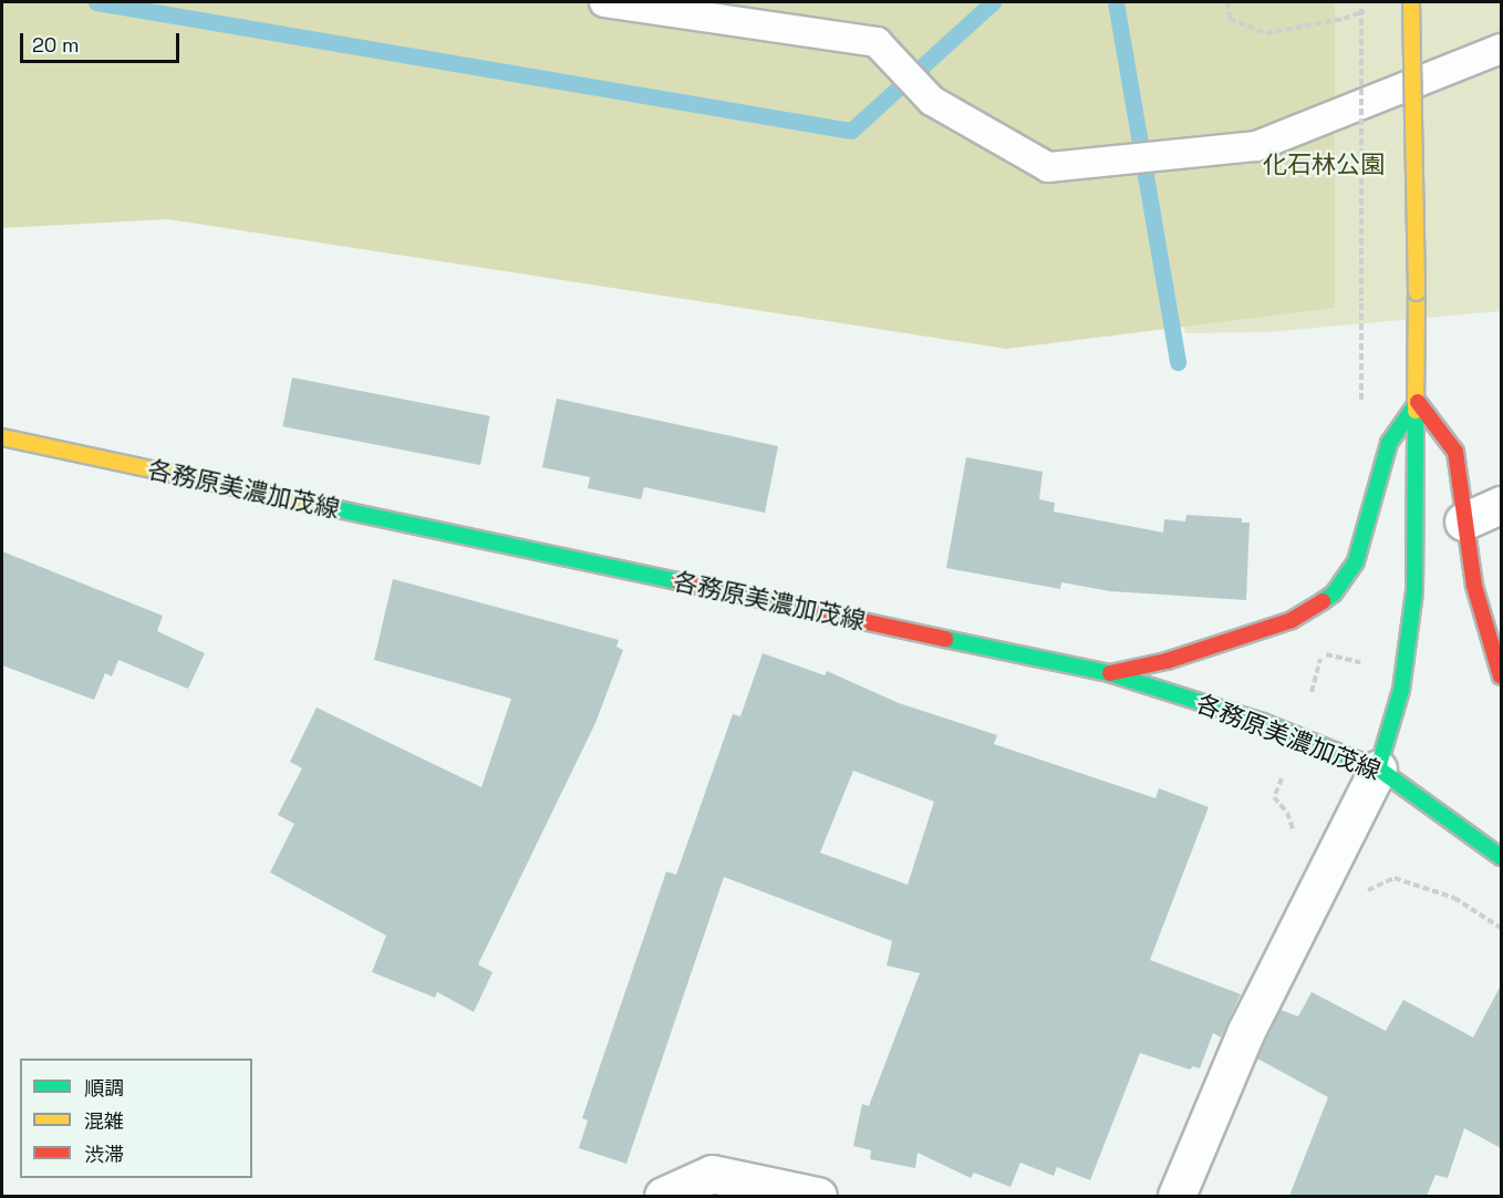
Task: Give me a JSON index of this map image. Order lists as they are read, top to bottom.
{
  "streets": {
    "main road": ["各務原美濃加茂線"]
  },
  "parks": ["化石林公園"],
  "legend": ["順調", "混雑", "渋滞"],
  "scale_bar": "20 m"
}
